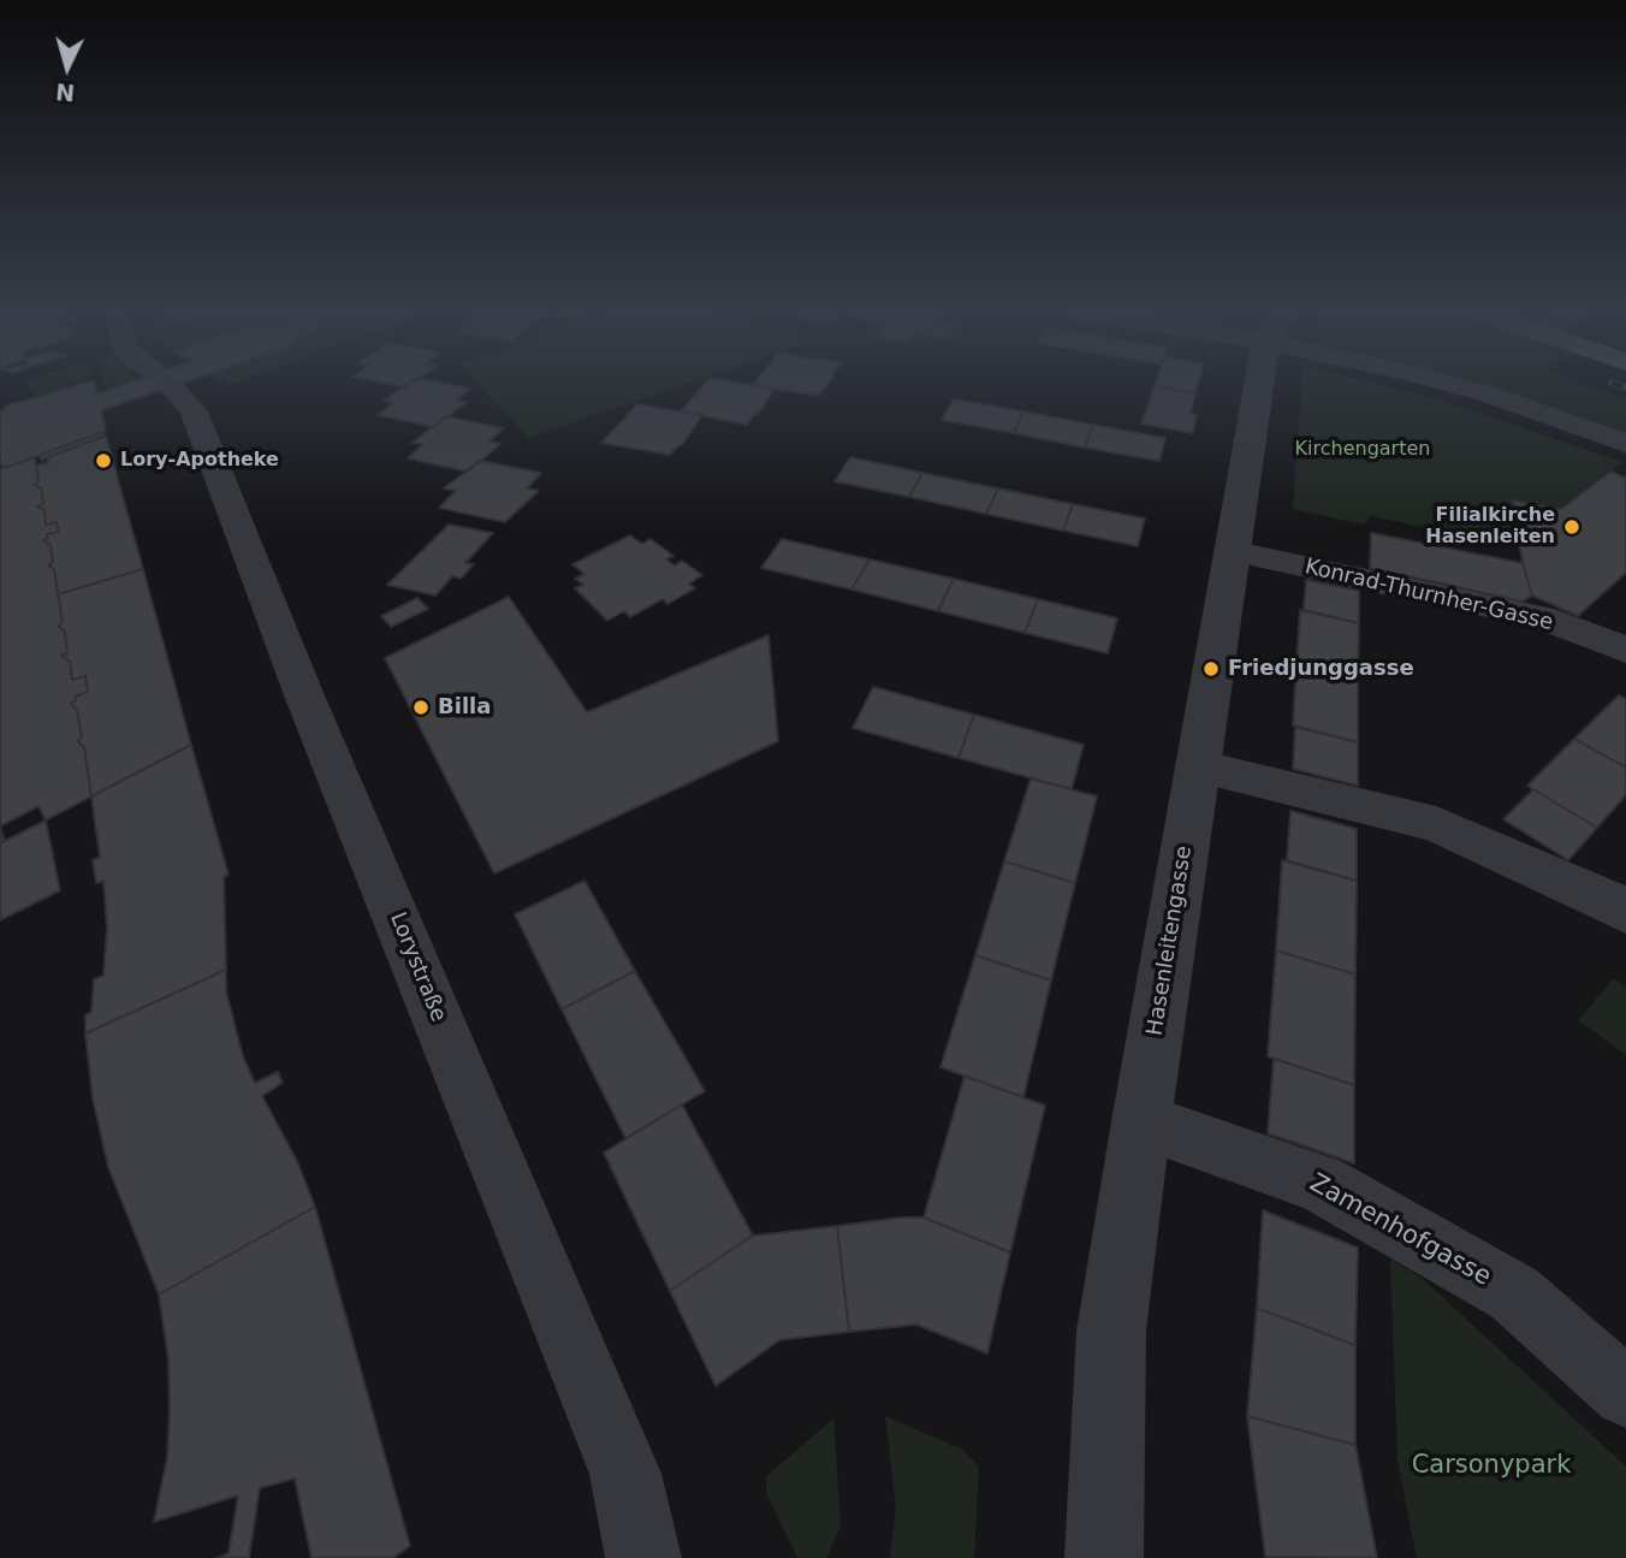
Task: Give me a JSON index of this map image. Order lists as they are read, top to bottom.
{
  "streets": {
    "street": [
      "Konrad-Thurnher-Gasse",
      "Hasenleitengasse",
      "Lorystraße",
      "Zamenhofgasse"
    ]
  },
  "crossings": [
    ["Konrad-Thurnher-Gasse", "Hasenleitengasse"],
    ["Hasenleitengasse", "Zamenhofgasse"]
  ],
  "parks": ["Kirchengarten", "Carsonypark"],
  "places": [
    "Lory-Apotheke",
    "Filialkirche Hasenleiten",
    "Friedjunggasse",
    "Billa"
  ],
  "north": "bottom"
}
